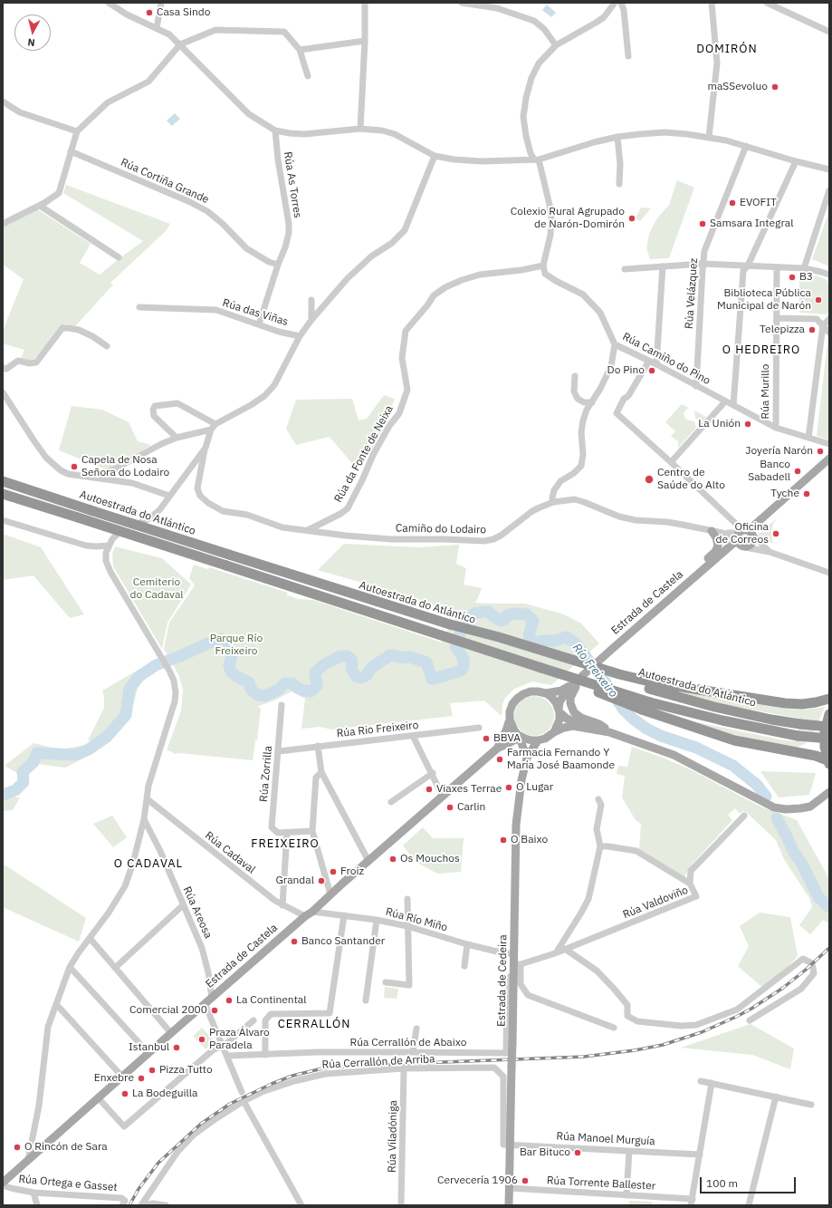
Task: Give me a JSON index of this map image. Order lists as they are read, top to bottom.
{
  "streets": {
    "highway": ["Autoestrada do Atlántico"],
    "main road": ["Estrada de Castela", "Estrada de Cedeira"],
    "street": [
      "Rúa Cortiña Grande",
      "Rúa As Torres",
      "Rúa Velázquez",
      "Rúa das Viñas",
      "Rúa Camiño do Pino",
      "Rúa Murillo",
      "Rúa da Fonte de Neixa",
      "Camiño do Lodairo",
      "Rúa Rio Freixeiro",
      "Rúa Zorrilla",
      "Rúa Cadaval",
      "Rúa Valdoviño",
      "Rúa Areosa",
      "Rúa Río Miño",
      "Rúa Cerrallón de Abaixo",
      "Rúa Cerrallón de Arriba",
      "Rúa Viladóniga",
      "Rúa Manoel Murguía",
      "Rúa Ortega e Gasset",
      "Rúa Torrente Ballester"
    ]
  },
  "crossings": [
    ["Rúa Cortiña Grande", "Rúa As Torres"],
    ["Rúa As Torres", "Rúa das Viñas"],
    ["Rúa Velázquez", "Rúa Camiño do Pino"],
    ["Rúa Camiño do Pino", "Rúa Murillo"],
    ["Rúa Camiño do Pino", "Rúa da Fonte de Neixa"],
    ["Rúa da Fonte de Neixa", "Camiño do Lodairo"],
    ["Camiño do Lodairo", "Estrada de Castela"],
    ["Estrada de Castela", "Rúa Cadaval"],
    ["Estrada de Castela", "Rúa Areosa"],
    ["Estrada de Castela", "Rúa Río Miño"],
    ["Estrada de Castela", "Rúa Ortega e Gasset"],
    ["Rúa Rio Freixeiro", "Rúa Zorrilla"],
    ["Rúa Cadaval", "Rúa Río Miño"],
    ["Rúa Valdoviño", "Estrada de Cedeira"],
    ["Rúa Río Miño", "Estrada de Cedeira"],
    ["Estrada de Cedeira", "Rúa Cerrallón de Abaixo"],
    ["Estrada de Cedeira", "Rúa Cerrallón de Arriba"],
    ["Estrada de Cedeira", "Rúa Manoel Murguía"],
    ["Estrada de Cedeira", "Rúa Torrente Ballester"],
    ["Rúa Cerrallón de Arriba", "Rúa Viladóniga"],
    ["Rúa Cerrallón de Arriba", "Rúa Manoel Murguía"]
  ],
  "districts": [
    "DOMIRÓN",
    "O HEDREIRO",
    "FREIXEIRO",
    "O CADAVAL",
    "CERRALLÓN"
  ],
  "water": ["Río Freixeiro"],
  "parks": ["Cemiterio do Cadaval", "Parque Río Freixeiro"],
  "places": [
    "Casa Sindo",
    "maSSevoluo",
    "EVOFIT",
    "Colexio Rural Agrupado de Narón-Domirón",
    "Samsara Integral",
    "B3",
    "Biblioteca Pública Municipal de Narón",
    "Telepizza",
    "Do Pino",
    "La Unión",
    "Joyería Narón",
    "Capela de Nosa Señora do Lodairo",
    "Banco Sabadell",
    "Centro de Saúde do Alto",
    "Tyche",
    "Oficina de Correos",
    "BBVA",
    "Farmacia Fernando Y María José Baamonde",
    "O Lugar",
    "Viaxes Terrae",
    "Carlin",
    "O Baixo",
    "Os Mouchos",
    "Froiz",
    "Grandal",
    "Banco Santander",
    "La Continental",
    "Comercial 2000",
    "Praza Álvaro Paradela",
    "Istanbul",
    "Pizza Tutto",
    "Enxebre",
    "La Bodeguilla",
    "O Rincón de Sara",
    "Bar Bituco",
    "Cervecería 1906"
  ],
  "scale_bar": "100 m",
  "north": "bottom"
}
